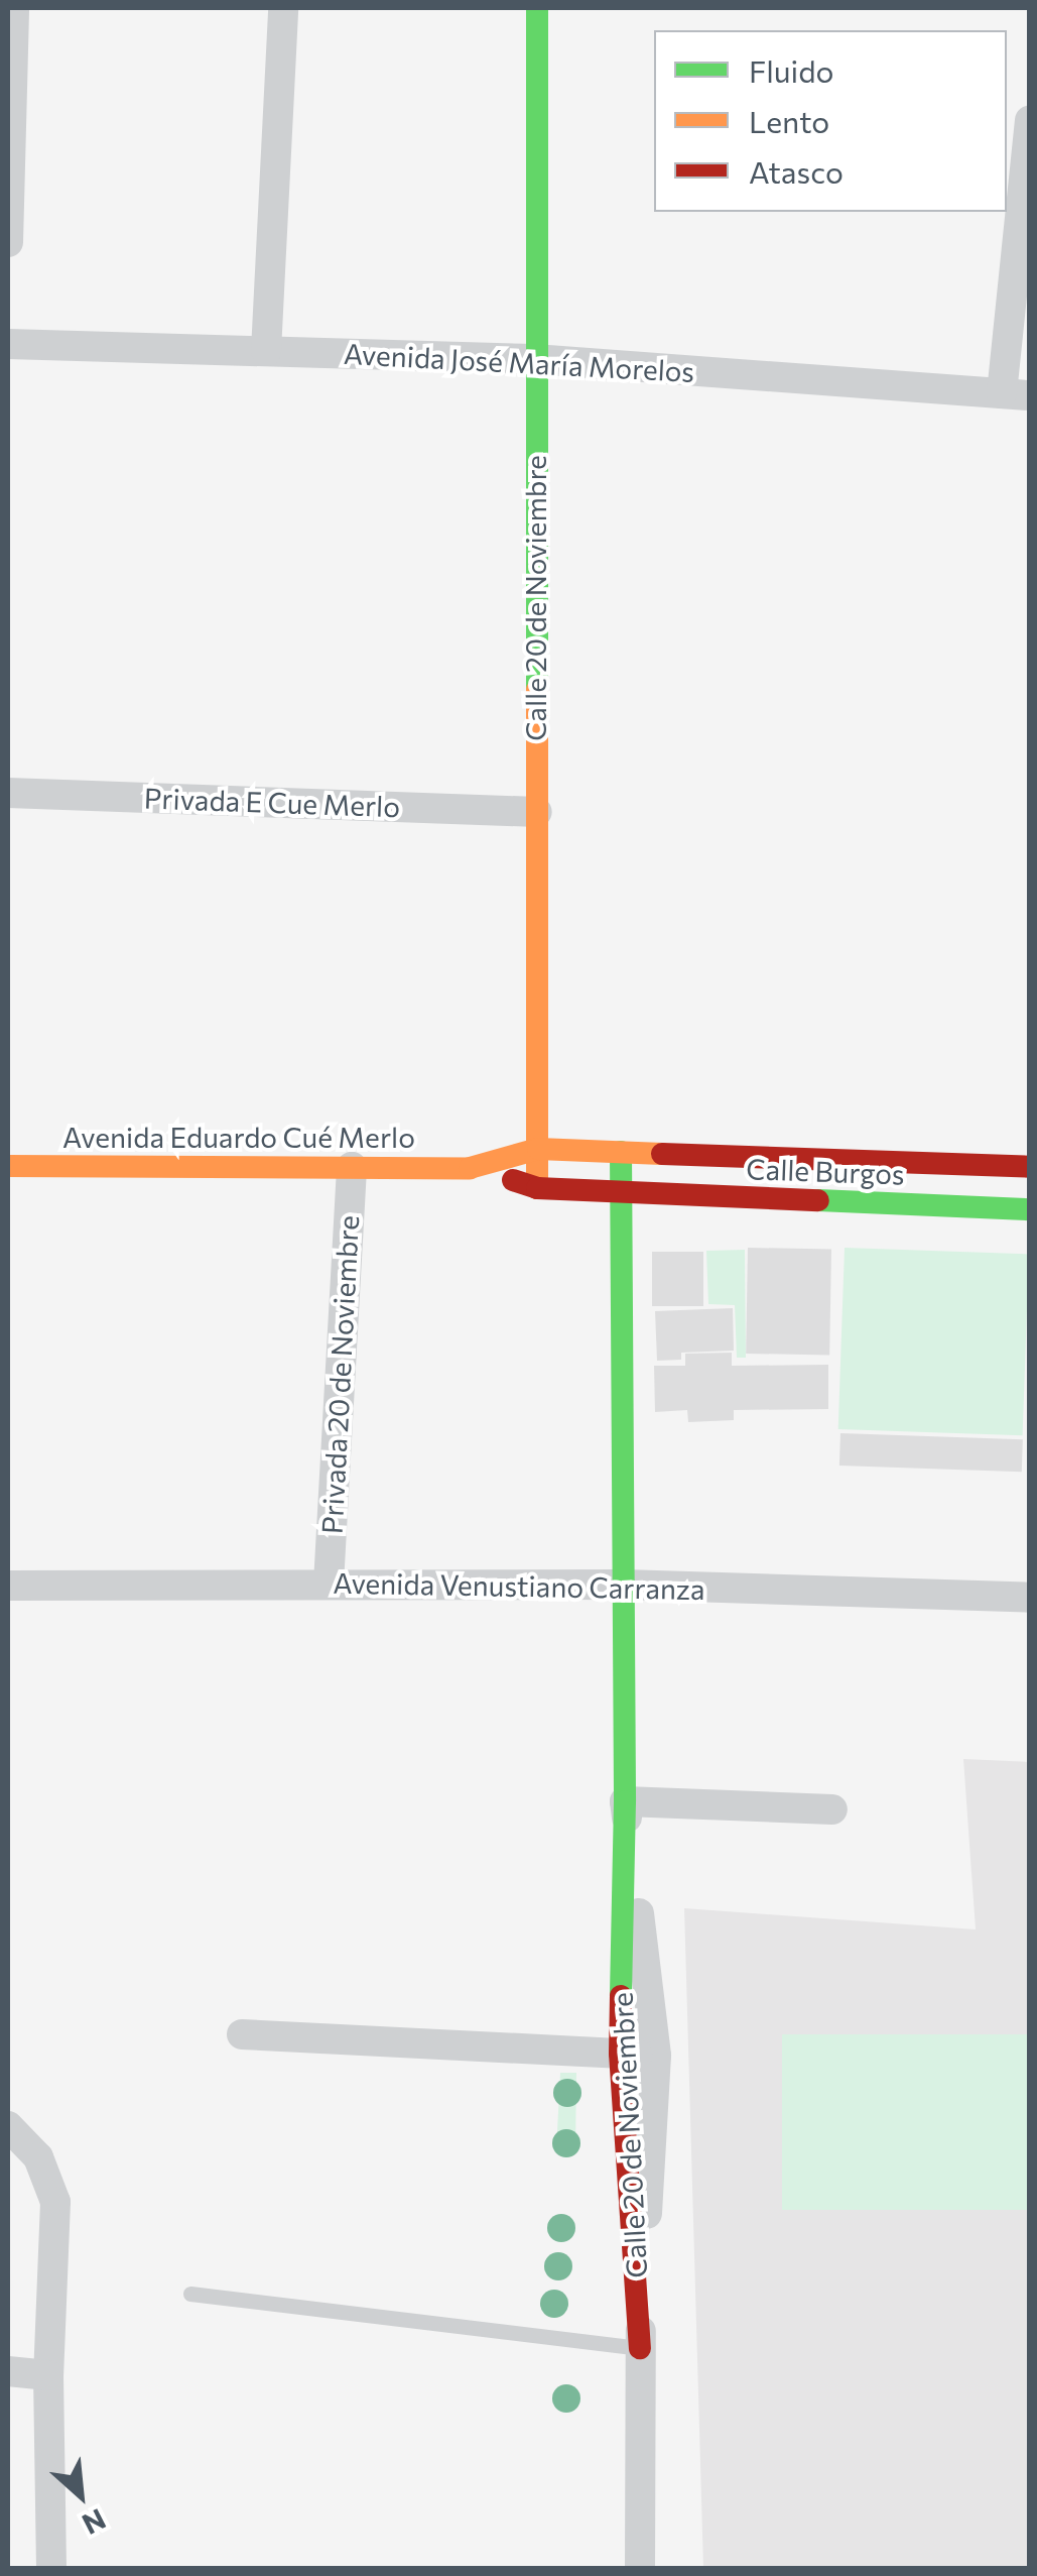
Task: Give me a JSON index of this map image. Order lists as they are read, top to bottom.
{
  "streets": {
    "street": [
      "Avenida José María Morelos",
      "Calle 20 de Noviembre",
      "Privada E Cue Merlo",
      "Avenida Eduardo Cué Merlo",
      "Calle Burgos",
      "Privada 20 de Noviembre",
      "Avenida Venustiano Carranza"
    ]
  },
  "crossings": [
    ["Avenida José María Morelos", "Calle 20 de Noviembre"],
    ["Calle 20 de Noviembre", "Privada E Cue Merlo"],
    ["Calle 20 de Noviembre", "Avenida Eduardo Cué Merlo"],
    ["Calle 20 de Noviembre", "Calle Burgos"],
    ["Calle 20 de Noviembre", "Avenida Venustiano Carranza"],
    ["Avenida Eduardo Cué Merlo", "Calle Burgos"],
    ["Avenida Eduardo Cué Merlo", "Privada 20 de Noviembre"],
    ["Privada 20 de Noviembre", "Avenida Venustiano Carranza"]
  ],
  "legend": ["Fluido", "Lento", "Atasco"],
  "north": "bottom right"
}
